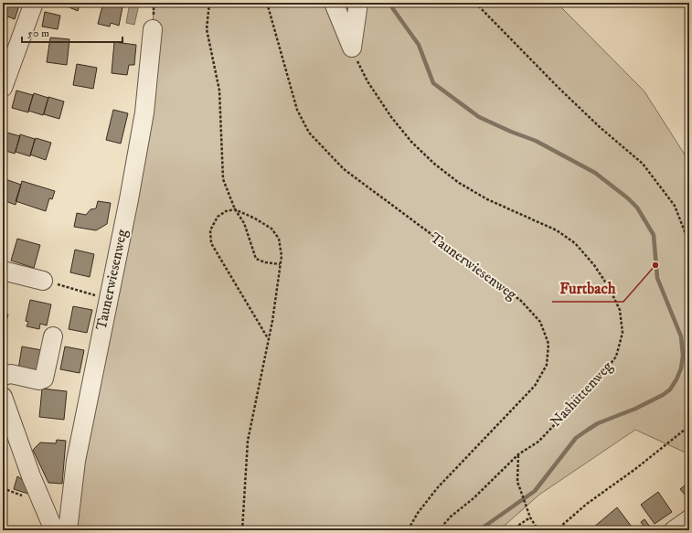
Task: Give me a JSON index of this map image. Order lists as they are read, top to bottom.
{
  "streets": {
    "street": ["Taunerwiesenweg"],
    "path": ["Nashüttenweg"]
  },
  "places": ["Furtbach"],
  "scale_bar": "50 m"
}
